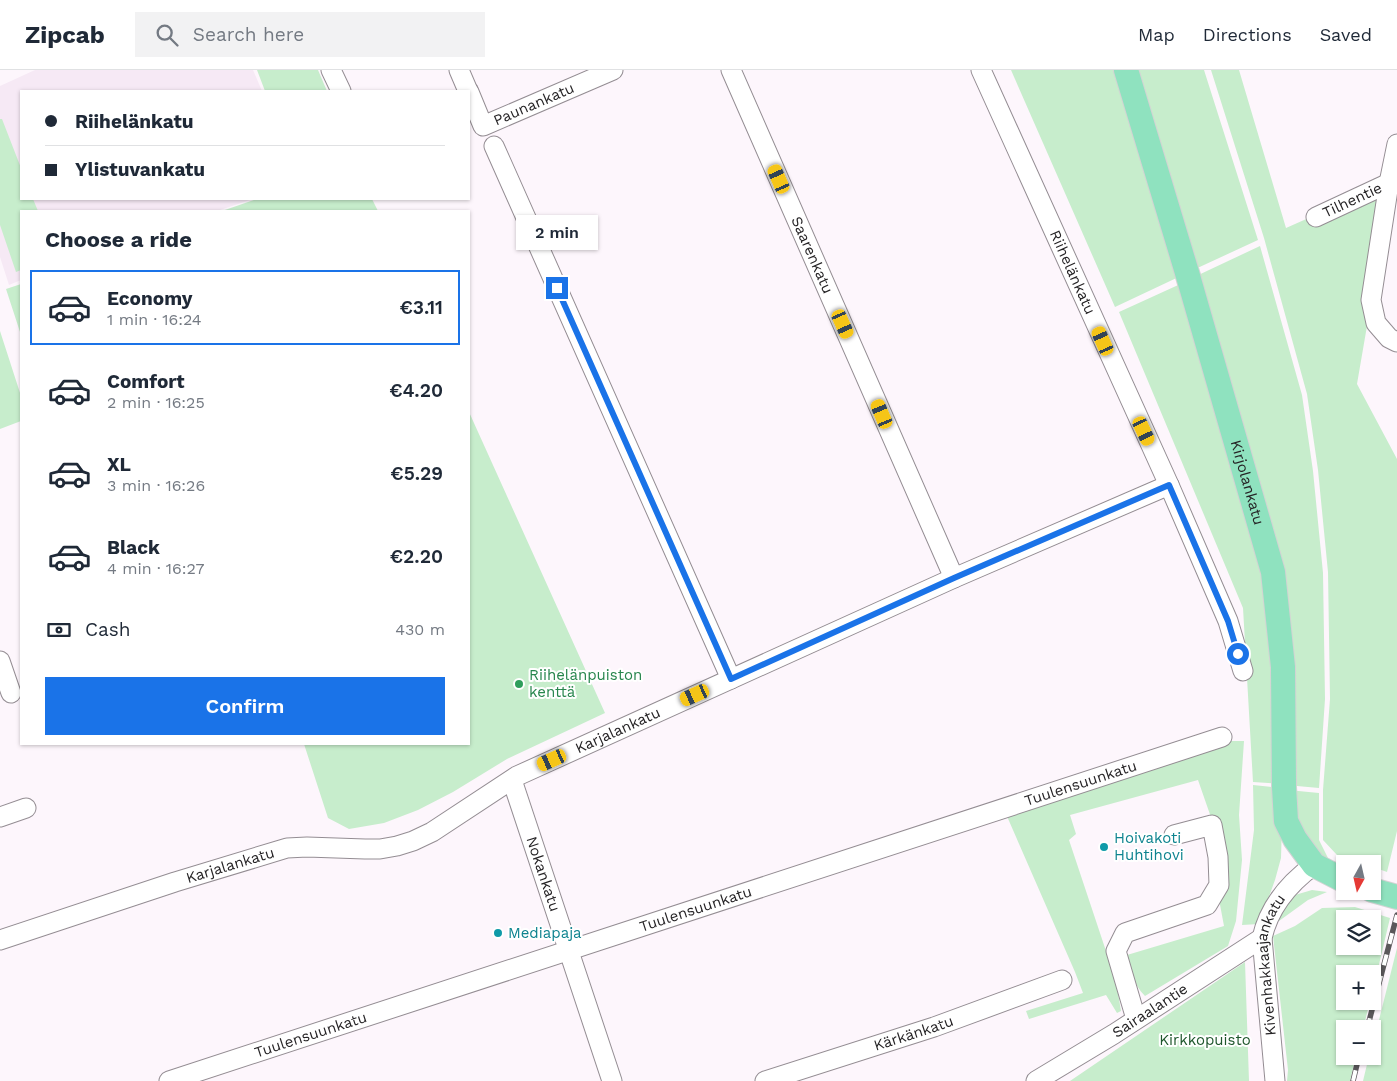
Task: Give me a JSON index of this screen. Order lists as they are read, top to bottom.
{
  "streets": {
    "main road": ["Kirjolankatu"],
    "street": [
      "Paunankatu",
      "Tilhentie",
      "Saarenkatu",
      "Riihelänkatu",
      "Karjalankatu",
      "Tuulensuunkatu",
      "Nokankatu",
      "Kivenhakkaajankatu",
      "Sairaalantie",
      "Kärkänkatu"
    ]
  },
  "crossings": [
    ["Saarenkatu", "Karjalankatu"],
    ["Riihelänkatu", "Karjalankatu"],
    ["Kirjolankatu", "Kivenhakkaajankatu"],
    ["Karjalankatu", "Nokankatu"],
    ["Tuulensuunkatu", "Nokankatu"],
    ["Kivenhakkaajankatu", "Sairaalantie"]
  ],
  "parks": ["Kirkkopuisto"],
  "places": ["Riihelänpuiston kenttä", "Hoivakoti Huhtihovi", "Mediapaja"],
  "north": "bottom",
  "page": {
    "header": "Zipcab",
    "search": "Search here",
    "nav": ["Map", "Directions", "Saved"],
    "banner": ["Riihelänkatu", "Ylistuvankatu"],
    "heading": "Choose a ride",
    "bubble": "2 min",
    "list": [
      {
        "name": "Economy",
        "note": "1 min · 16:24",
        "value": "€3.11"
      },
      {
        "name": "Comfort",
        "note": "2 min · 16:25",
        "value": "€4.20"
      },
      {
        "name": "XL",
        "note": "3 min · 16:26",
        "value": "€5.29"
      },
      {
        "name": "Black",
        "note": "4 min · 16:27",
        "value": "€2.20"
      }
    ],
    "pay": ["Cash", "430 m"],
    "buttons": "Confirm",
    "map_buttons": ["+", "−"]
  }
}
